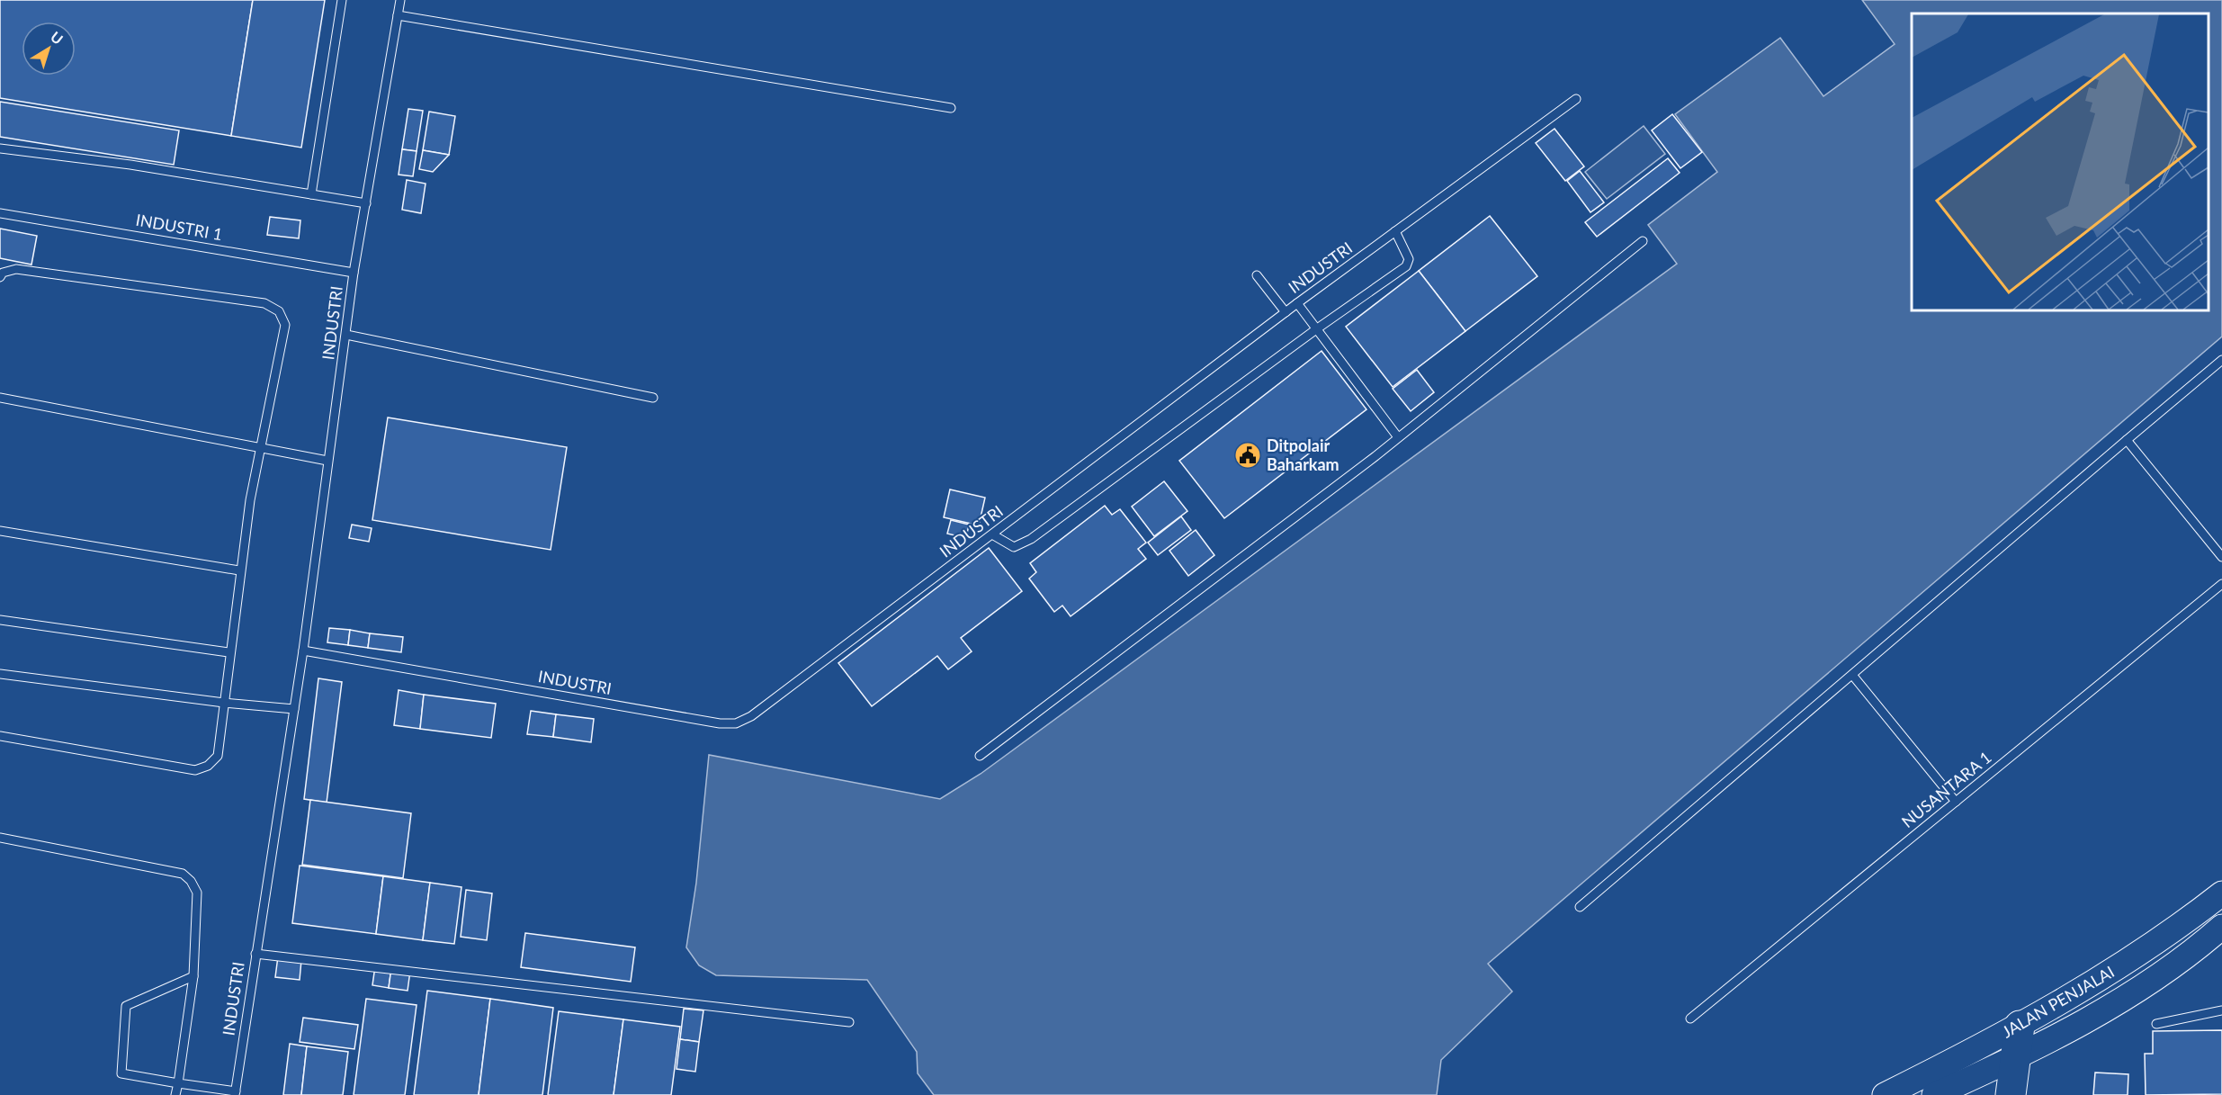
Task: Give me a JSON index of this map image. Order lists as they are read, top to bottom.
{
  "streets": {
    "street": ["JALAN PENJALAI"],
    "lane": ["INDUSTRI 1", "INDUSTRI", "NUSANTARA 1"]
  },
  "crossings": [
    ["INDUSTRI 1", "INDUSTRI"]
  ],
  "places": {
    "public building": ["Ditpolair Baharkam"]
  },
  "north": "top right"
}
